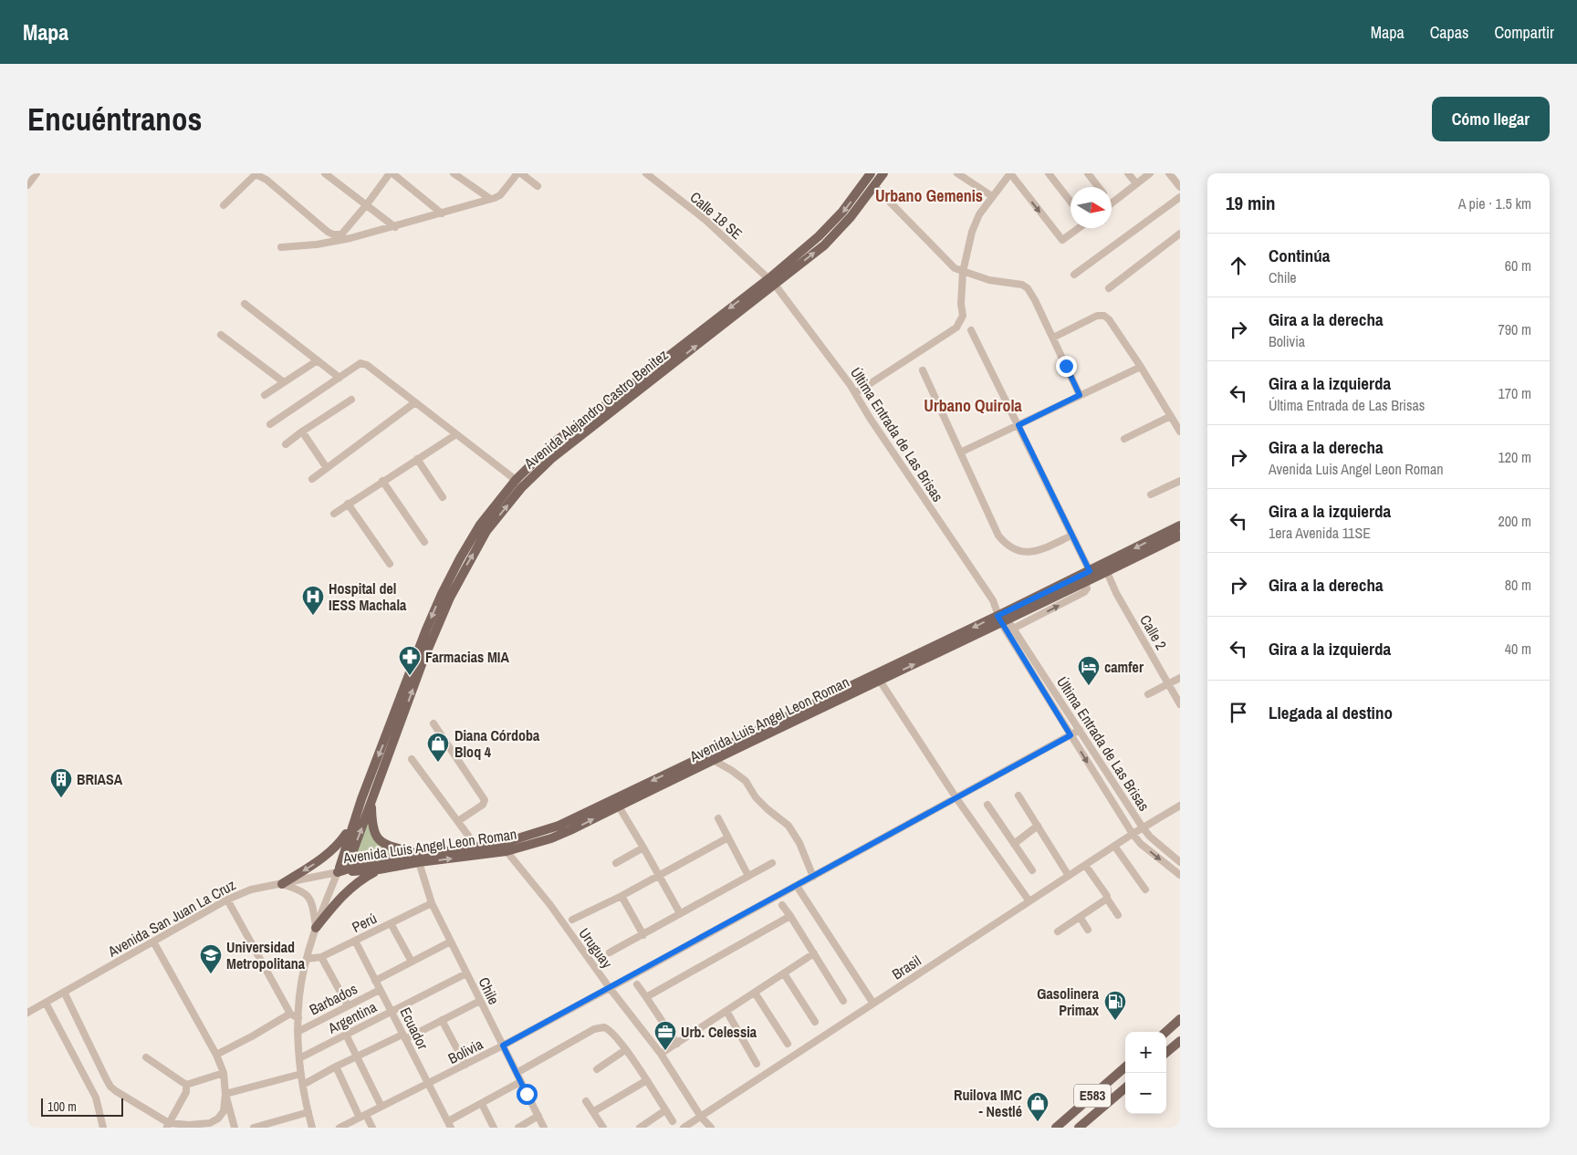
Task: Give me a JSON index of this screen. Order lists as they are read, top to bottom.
{
  "streets": {
    "main road": ["Avenida Alejandro Castro Benitez", "Avenida Luis Angel Leon Roman", "E583"],
    "street": [
      "Calle 18 SE",
      "Última Entrada de Las Brisas",
      "Calle 2",
      "Avenida San Juan La Cruz",
      "Perú",
      "Uruguay",
      "Brasil",
      "Chile",
      "Barbados",
      "Argentina",
      "Ecuador",
      "Bolivia"
    ]
  },
  "crossings": [
    ["Calle 18 SE", "Avenida Alejandro Castro Benitez"],
    ["Calle 18 SE", "Última Entrada de Las Brisas"],
    ["Avenida Alejandro Castro Benitez", "Última Entrada de Las Brisas"],
    ["Avenida Alejandro Castro Benitez", "Avenida Luis Angel Leon Roman"],
    ["Avenida Alejandro Castro Benitez", "Avenida San Juan La Cruz"],
    ["Avenida Alejandro Castro Benitez", "Perú"],
    ["Avenida Alejandro Castro Benitez", "Barbados"],
    ["Avenida Alejandro Castro Benitez", "Argentina"],
    ["Última Entrada de Las Brisas", "Avenida Luis Angel Leon Roman"],
    ["Última Entrada de Las Brisas", "Brasil"],
    ["Última Entrada de Las Brisas", "Bolivia"],
    ["Calle 2", "Avenida Luis Angel Leon Roman"],
    ["Avenida Luis Angel Leon Roman", "Avenida San Juan La Cruz"],
    ["Avenida Luis Angel Leon Roman", "Uruguay"],
    ["Avenida Luis Angel Leon Roman", "Chile"],
    ["Perú", "Chile"],
    ["Perú", "Ecuador"],
    ["Uruguay", "Brasil"],
    ["Uruguay", "Bolivia"],
    ["Chile", "Argentina"],
    ["Chile", "Bolivia"],
    ["Barbados", "Ecuador"],
    ["Argentina", "Ecuador"],
    ["Ecuador", "Bolivia"]
  ],
  "districts": ["Urbano Gemenis", "Urbano Quirola"],
  "places": {
    "hospital": ["Hospital del IESS Machala"],
    "pharmacy": ["Farmacias MIA"],
    "hotel": ["camfer"],
    "shop": ["Diana Córdoba Bloq 4", "Ruilova IMC - Nestlé"],
    "building": ["BRIASA"],
    "school or university": ["Universidad Metropolitana"],
    "fuel station": ["Gasolinera Primax"],
    "office": ["Urb. Celessia"]
  },
  "scale_bar": "100 m",
  "north": "right",
  "page": {
    "header": "Mapa",
    "nav": ["Mapa", "Capas", "Compartir"],
    "buttons": "Cómo llegar",
    "title": "Encuéntranos",
    "heading": ["19 min", "A pie · 1.5 km"],
    "list": [
      ["Continúa", "Chile", "60 m"],
      ["Gira a la derecha", "Bolivia", "790 m"],
      ["Gira a la izquierda", "Última Entrada de Las Brisas", "170 m"],
      ["Gira a la derecha", "Avenida Luis Angel Leon Roman", "120 m"],
      ["Gira a la izquierda", "1era Avenida 11SE", "200 m"],
      ["Gira a la derecha", "80 m"],
      ["Gira a la izquierda", "40 m"],
      "Llegada al destino"
    ],
    "map_buttons": ["+", "−"],
    "scale": "100 m"
  }
}
